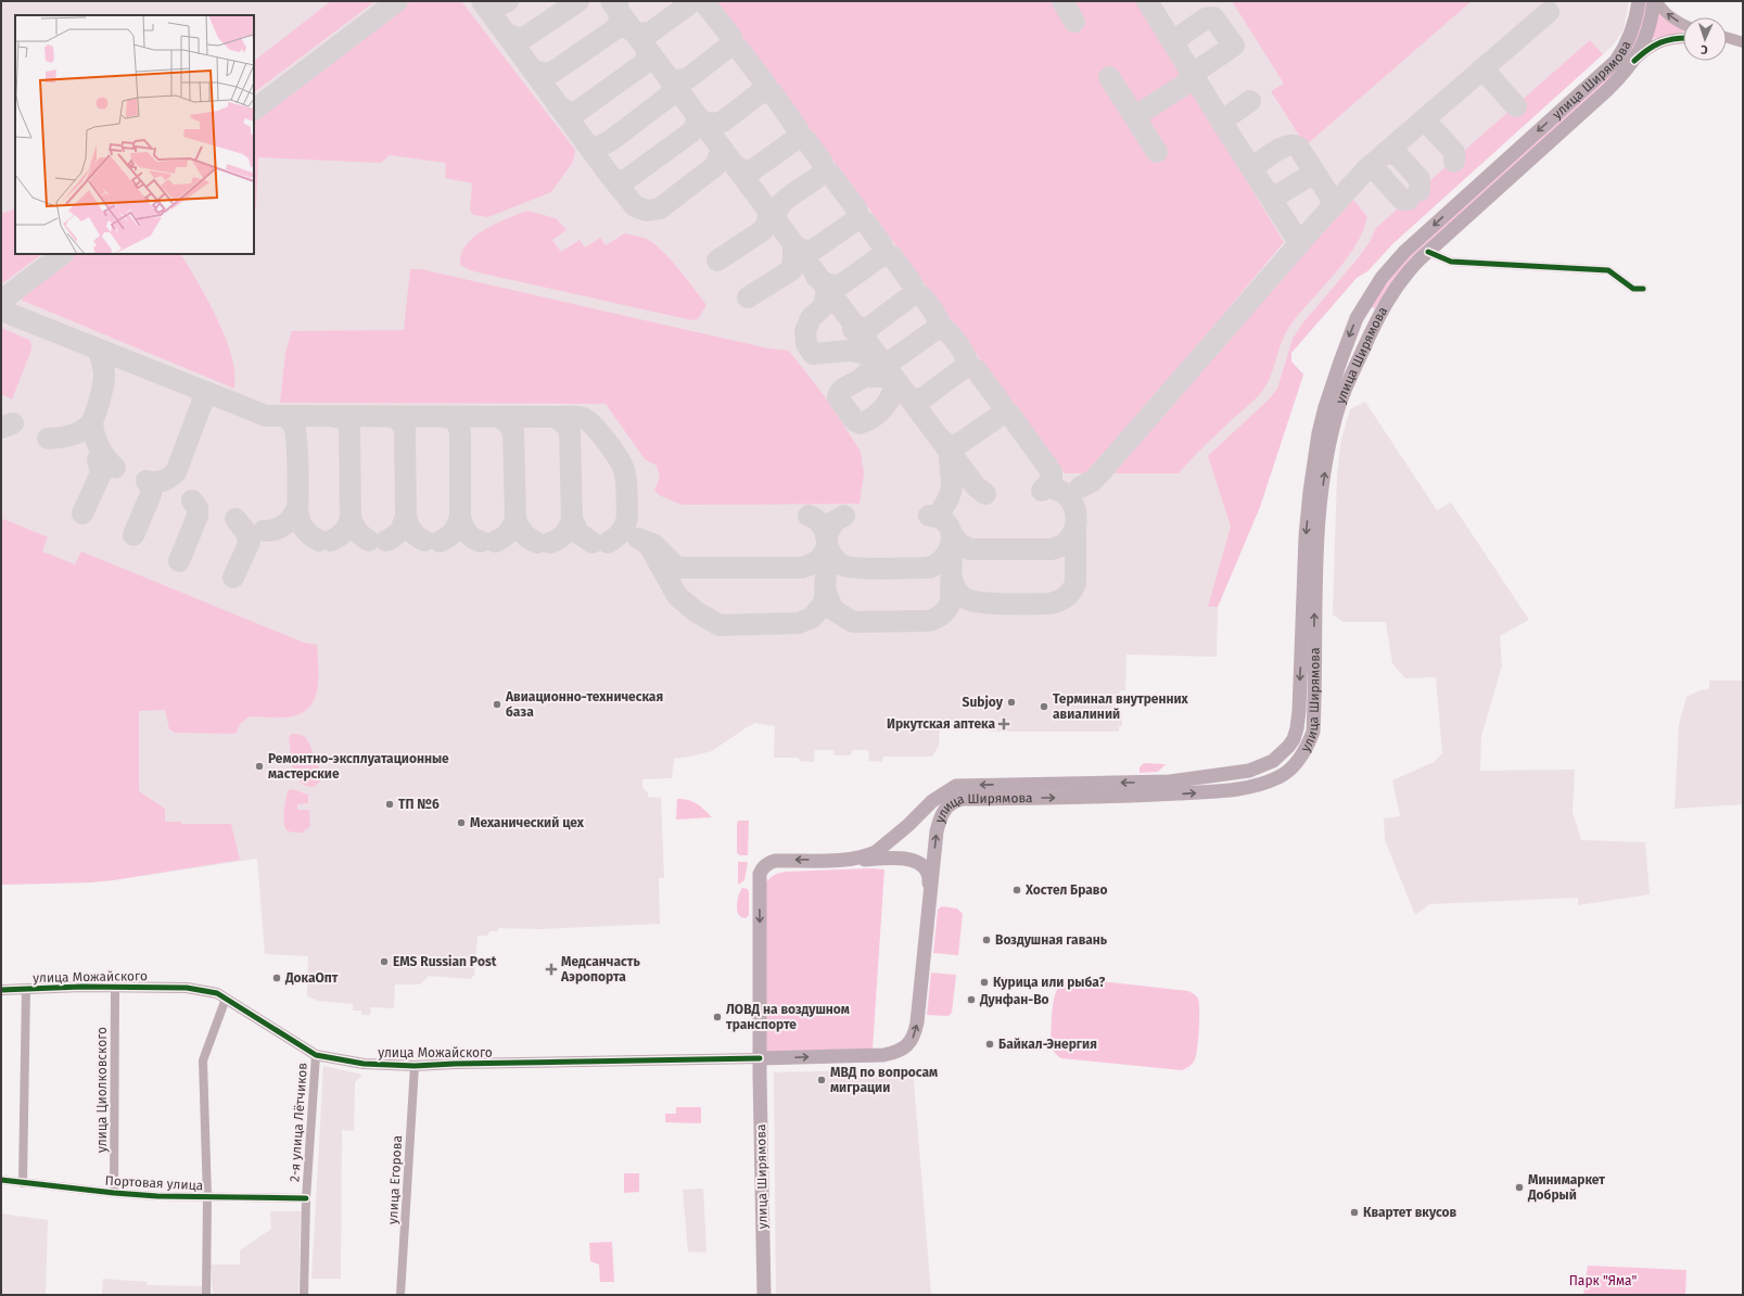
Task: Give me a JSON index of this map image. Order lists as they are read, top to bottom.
{
  "streets": {
    "main road": ["улица Ширямова"],
    "street": [
      "улица Можайского",
      "улица Циолковского",
      "2-я улица Лётчиков",
      "улица Егорова",
      "Портовая улица"
    ]
  },
  "crossings": [
    ["улица Ширямова", "улица Можайского"],
    ["улица Можайского", "улица Циолковского"],
    ["улица Можайского", "2-я улица Лётчиков"],
    ["улица Можайского", "улица Егорова"],
    ["улица Циолковского", "Портовая улица"],
    ["2-я улица Лётчиков", "Портовая улица"]
  ],
  "parks": ["Парк \"Яма\""],
  "places": {
    "other": [
      "Subjoy",
      "Авиационно-техническая база",
      "Терминал внутренних авиалиний",
      "Ремонтно-эксплуатационные мастерские",
      "ТП №6",
      "Механический цех",
      "Хостел Браво",
      "Воздушная гавань",
      "EMS Russian Рost",
      "ДокаОпт",
      "Курица или рыба?",
      "Дунфан-Во",
      "ЛОВД на воздушном транспорте",
      "Байкал-Энергия",
      "МВД по вопросам миграции",
      "Минимаркет Добрый",
      "Квартет вкусов"
    ],
    "health": ["Иркутская аптека", "Медсанчасть Аэропорта"]
  },
  "north": "bottom"
}
